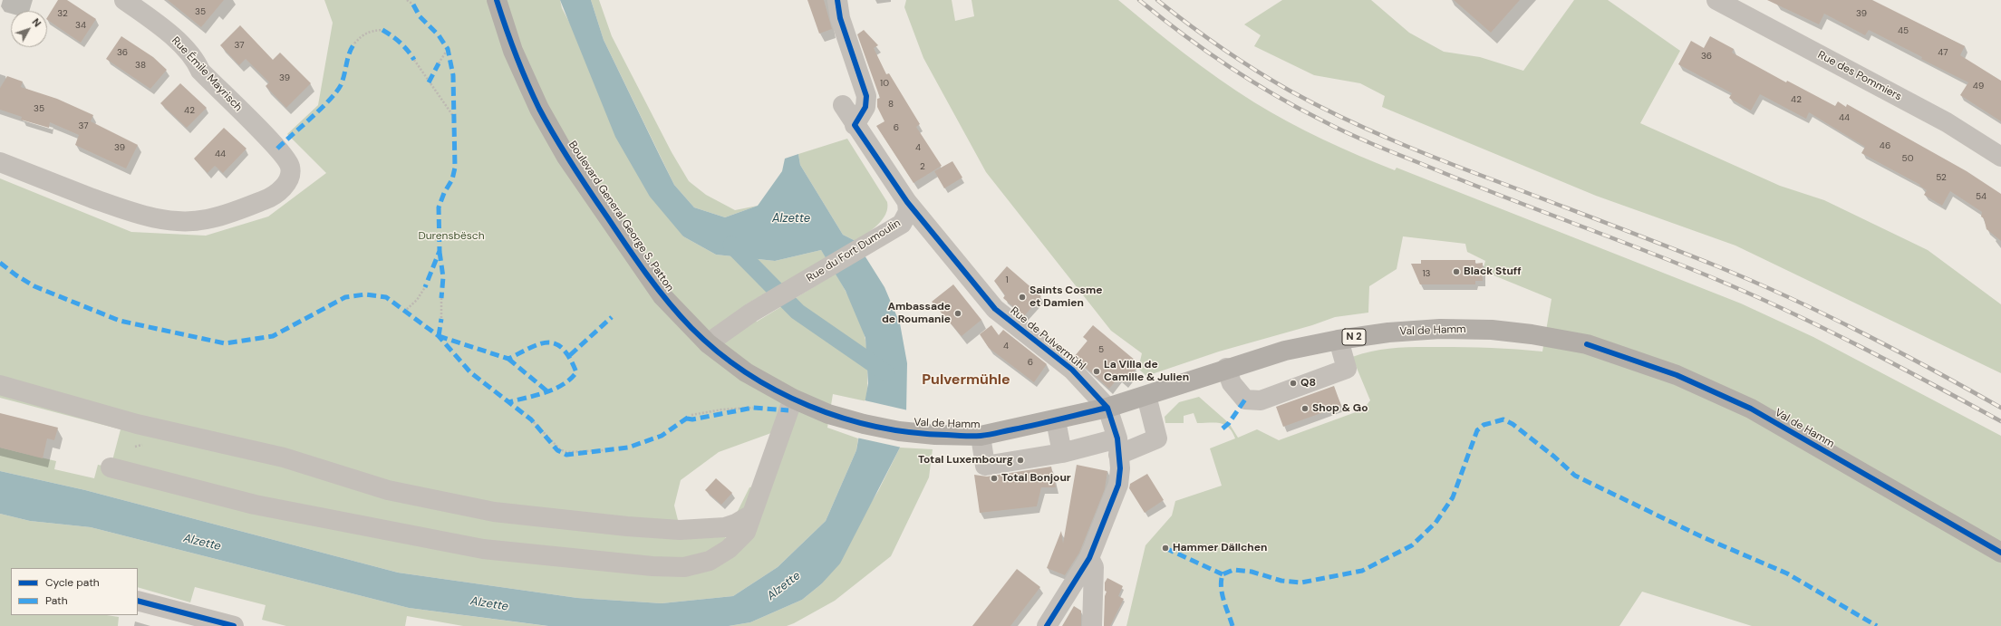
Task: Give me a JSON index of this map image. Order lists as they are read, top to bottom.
{
  "streets": {
    "main road": ["Boulevard General George S. Patton", "Val de Hamm", "N 2"],
    "street": [
      "Rue Émile Mayrisch",
      "Rue des Pommiers",
      "Rue du Fort Dumoulin",
      "Rue de Pulvermühl"
    ]
  },
  "crossings": [
    ["Boulevard General George S. Patton", "Rue du Fort Dumoulin"],
    ["Boulevard General George S. Patton", "Val de Hamm"],
    ["Rue du Fort Dumoulin", "Rue de Pulvermühl"],
    ["Val de Hamm", "Rue de Pulvermühl"]
  ],
  "districts": ["Pulvermühle"],
  "water": ["Alzette"],
  "parks": ["Durensbësch"],
  "places": [
    "Black Stuff",
    "Saints Cosme et Damien",
    "Ambassade de Roumanie",
    "La Villa de Camille & Julien",
    "Q8",
    "Shop & Go",
    "Total Luxembourg",
    "Total Bonjour",
    "Hammer Dällchen"
  ],
  "house_numbers": [
    "35",
    "32",
    "39",
    "34",
    "45",
    "37",
    "36",
    "47",
    "36",
    "38",
    "39",
    "10",
    "49",
    "42",
    "8",
    "35",
    "42",
    "44",
    "37",
    "6",
    "46",
    "39",
    "4",
    "44",
    "50",
    "2",
    "52",
    "54",
    "13",
    "1",
    "4",
    "5",
    "6"
  ],
  "legend": ["Cycle path", "Path"],
  "north": "top right"
}
